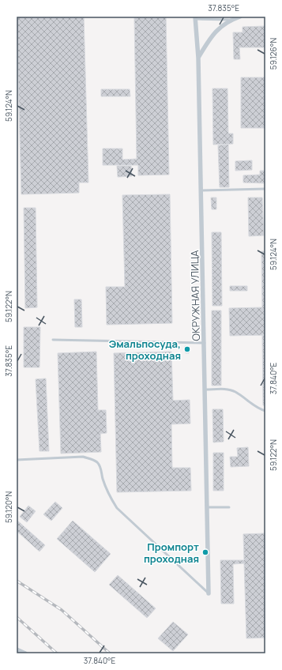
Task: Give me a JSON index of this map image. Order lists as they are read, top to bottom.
{
  "streets": {
    "street": ["ОКРУЖНАЯ УЛИЦА"]
  },
  "places": ["Эмальпосуда, проходная", "Промпорт проходная"],
  "coordinates": [
    "37.835°E",
    "59.126°N",
    "59.124°N",
    "59.122°N",
    "37.840°E",
    "59.120°N"
  ]
}
